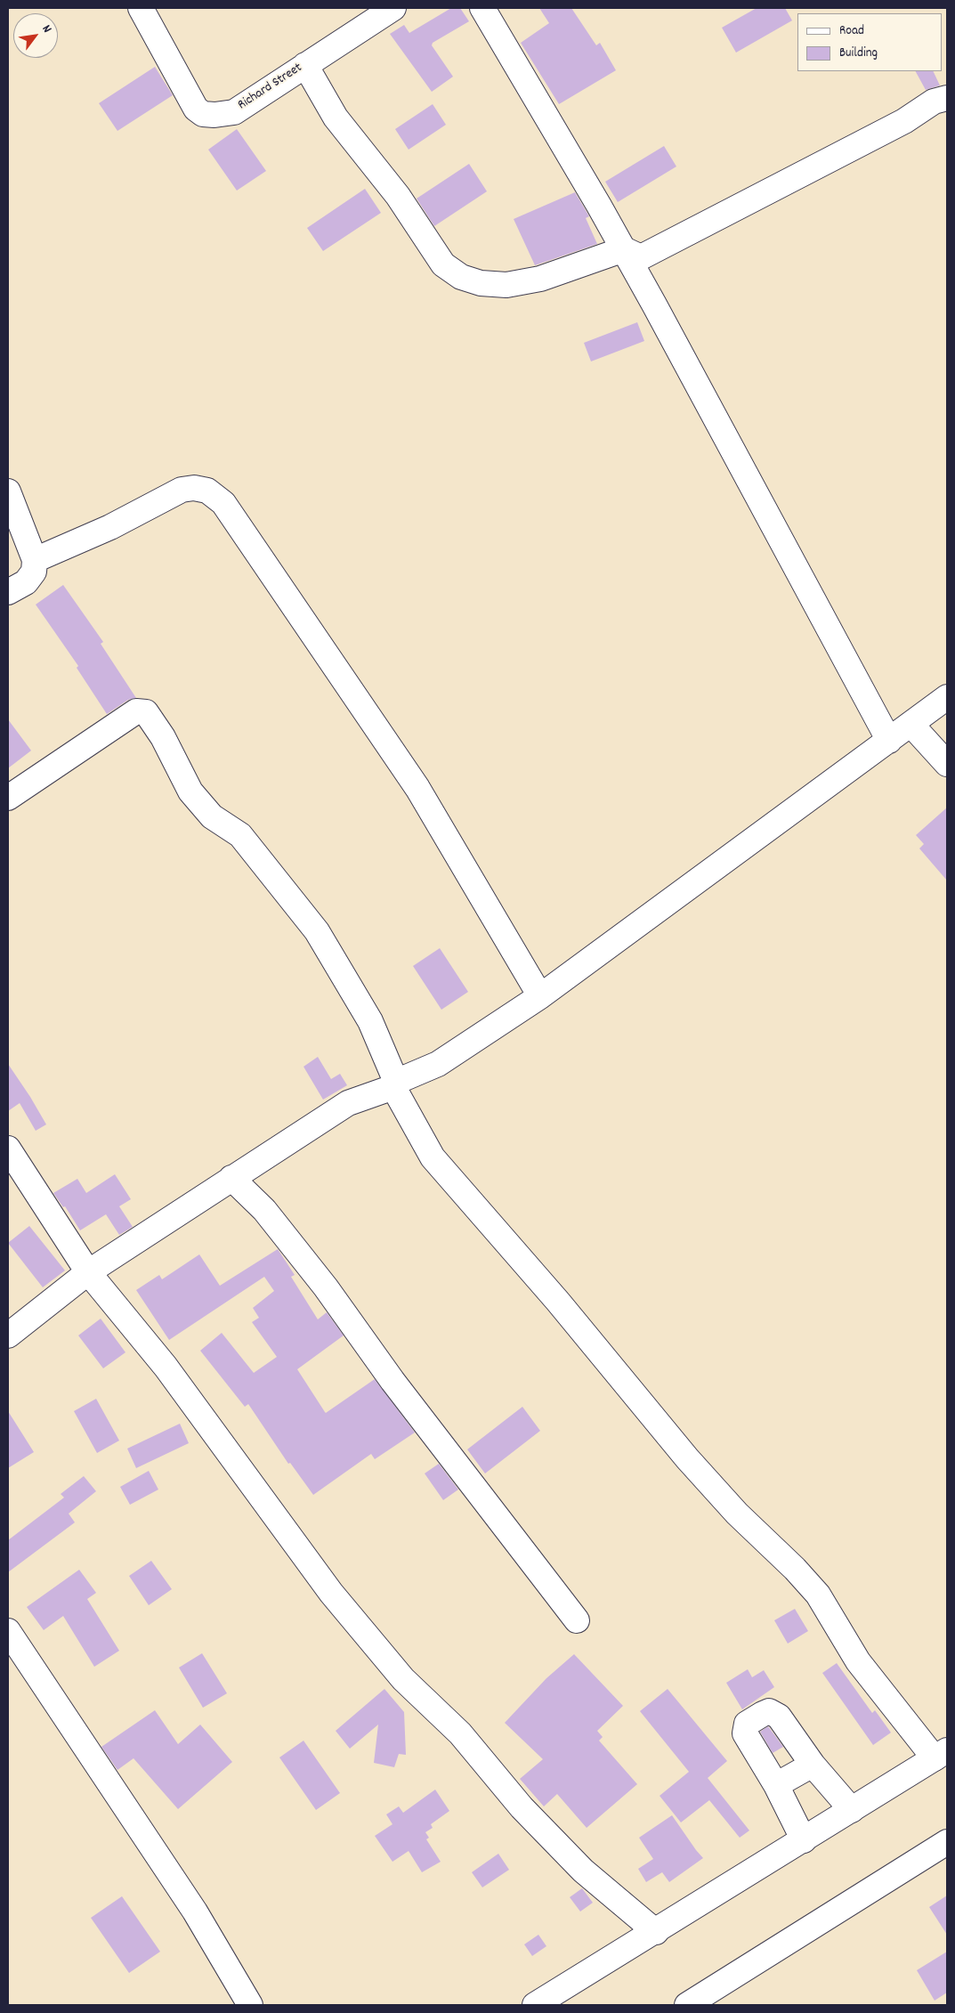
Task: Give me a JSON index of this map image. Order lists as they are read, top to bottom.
{
  "streets": {
    "main road": ["Richard Street"]
  },
  "legend": ["Road", "Building"],
  "north": "top right"
}
